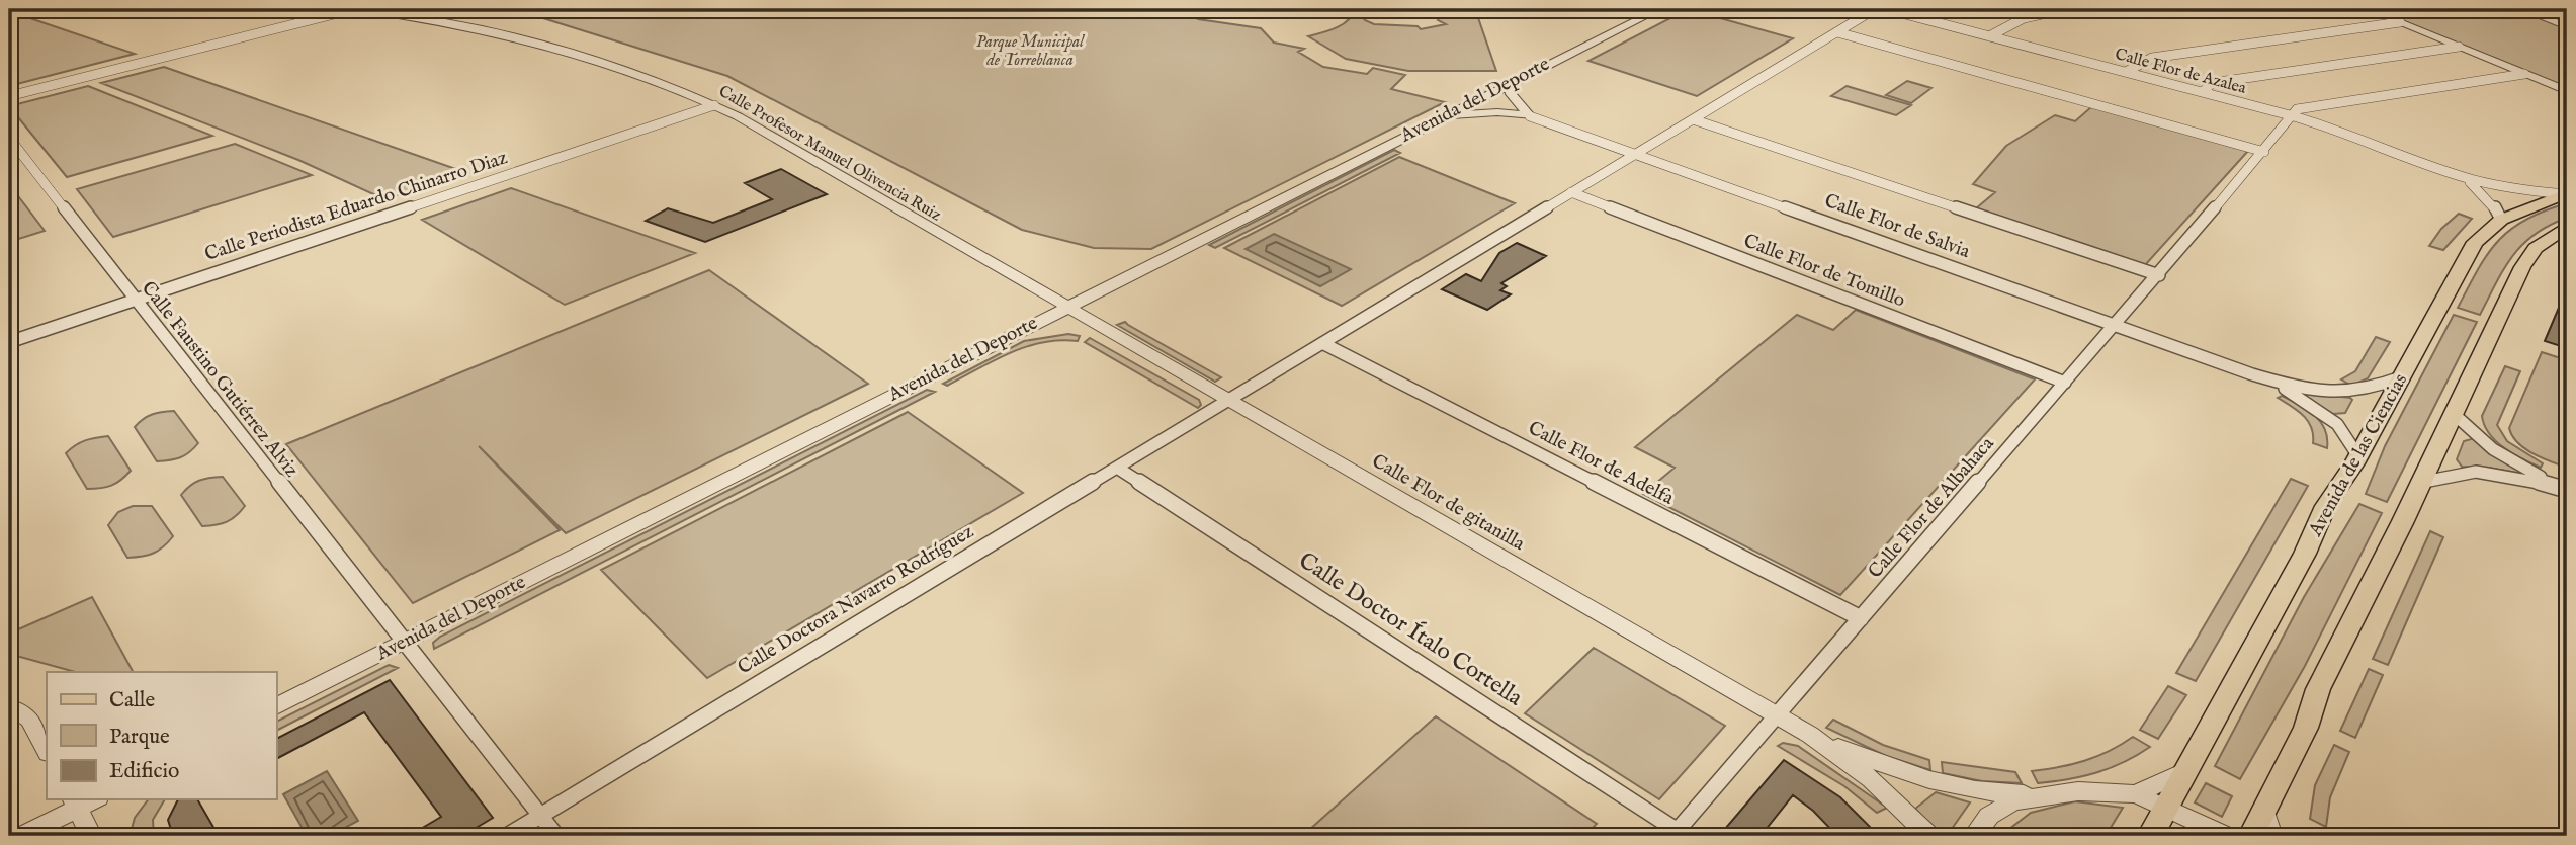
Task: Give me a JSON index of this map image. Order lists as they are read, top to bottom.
{
  "streets": {
    "main road": ["Avenida de las Ciencias"],
    "street": [
      "Calle Flor de Azalea",
      "Avenida del Deporte",
      "Calle Profesor Manuel Olivencia Ruiz",
      "Calle Periodista Eduardo Chinarro Diaz",
      "Calle Flor de Salvia",
      "Calle Flor de Tomillo",
      "Calle Faustino Gutiérrez Alviz",
      "Calle Flor de Adelfa",
      "Calle Flor de gitanilla",
      "Calle Flor de Albahaca",
      "Calle Doctora Navarro Rodríguez",
      "Calle Doctor Ítalo Cortella"
    ]
  },
  "crossings": [
    ["Calle Flor de Azalea", "Calle Flor de Albahaca"],
    ["Avenida del Deporte", "Calle Profesor Manuel Olivencia Ruiz"],
    ["Avenida del Deporte", "Calle Faustino Gutiérrez Alviz"],
    ["Avenida del Deporte", "Calle Flor de gitanilla"],
    ["Calle Profesor Manuel Olivencia Ruiz", "Calle Periodista Eduardo Chinarro Diaz"],
    ["Calle Profesor Manuel Olivencia Ruiz", "Calle Flor de gitanilla"],
    ["Calle Periodista Eduardo Chinarro Diaz", "Calle Faustino Gutiérrez Alviz"],
    ["Calle Flor de Salvia", "Avenida de las Ciencias"],
    ["Calle Flor de Salvia", "Calle Flor de Albahaca"],
    ["Calle Flor de Tomillo", "Calle Flor de Albahaca"],
    ["Calle Faustino Gutiérrez Alviz", "Calle Doctora Navarro Rodríguez"],
    ["Calle Flor de Adelfa", "Calle Flor de Albahaca"],
    ["Calle Flor de gitanilla", "Calle Flor de Albahaca"],
    ["Calle Flor de gitanilla", "Calle Doctora Navarro Rodríguez"],
    ["Calle Flor de Albahaca", "Calle Doctor Ítalo Cortella"],
    ["Calle Doctora Navarro Rodríguez", "Calle Doctor Ítalo Cortella"]
  ],
  "parks": ["Parque Municipal de Torreblanca"],
  "legend": ["Calle", "Parque", "Edificio"]
}
